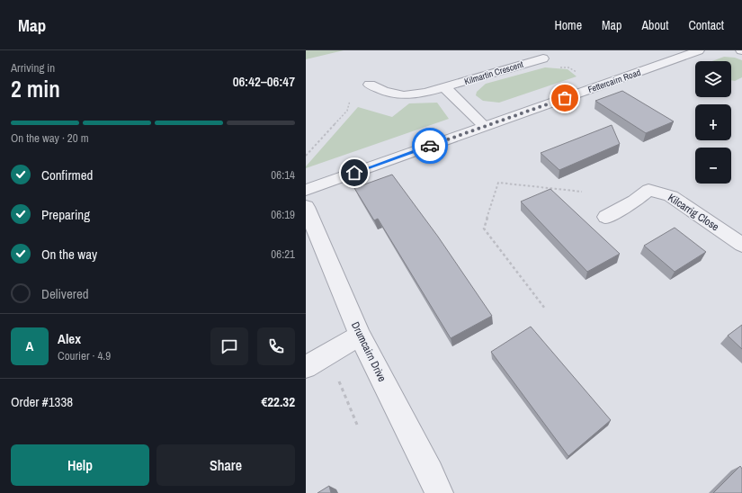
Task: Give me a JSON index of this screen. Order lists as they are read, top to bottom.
{
  "streets": {
    "street": [
      "Kilmartin Crescent",
      "Fettercairn Road",
      "Kilcarrig Close",
      "Drumcairn Drive"
    ]
  },
  "crossings": [
    ["Kilmartin Crescent", "Fettercairn Road"]
  ],
  "page": {
    "header": "Map",
    "nav": [
      "Home",
      "Map",
      "About",
      "Contact"
    ],
    "heading": ["2 min", "Arriving in", "06:42–06:47"],
    "panel": [
      "Alex",
      "Courier · 4.9",
      "Order #1338",
      "€22.32"
    ],
    "map_buttons": ["+", "−"],
    "bar": "On the way · 20 m",
    "list": [
      ["Confirmed", "06:14"],
      ["Preparing", "06:19"],
      ["On the way", "06:21"],
      "Delivered"
    ],
    "round": "A",
    "buttons": ["Help", "Share"]
  }
}
